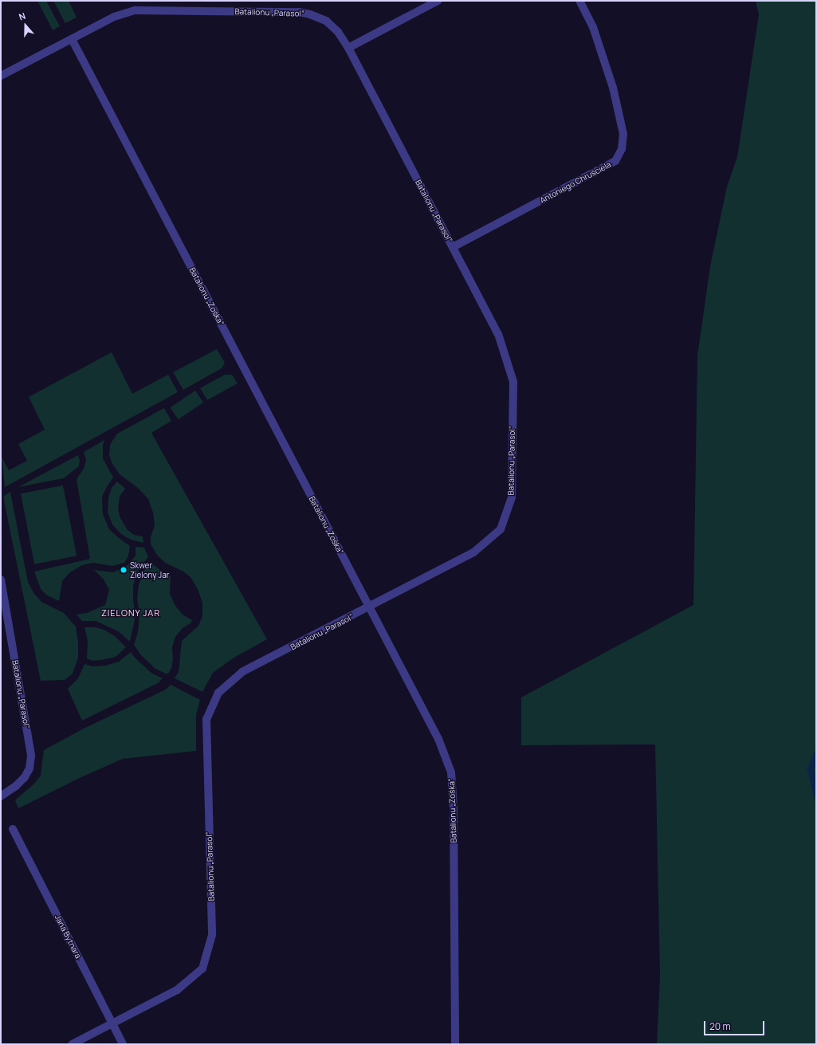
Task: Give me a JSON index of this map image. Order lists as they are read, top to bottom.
{
  "streets": {
    "street": [
      "Batalionu „Parasol”",
      "Antoniego Chruściela",
      "Batalionu „Zośka”",
      "Jana Bytnara"
    ]
  },
  "crossings": [
    ["Batalionu „Parasol”", "Antoniego Chruściela"],
    ["Batalionu „Parasol”", "Batalionu „Zośka”"],
    ["Batalionu „Parasol”", "Jana Bytnara"]
  ],
  "districts": ["ZIELONY JAR"],
  "places": ["Skwer Zielony Jar"],
  "scale_bar": "20 m",
  "north": "top"
}
